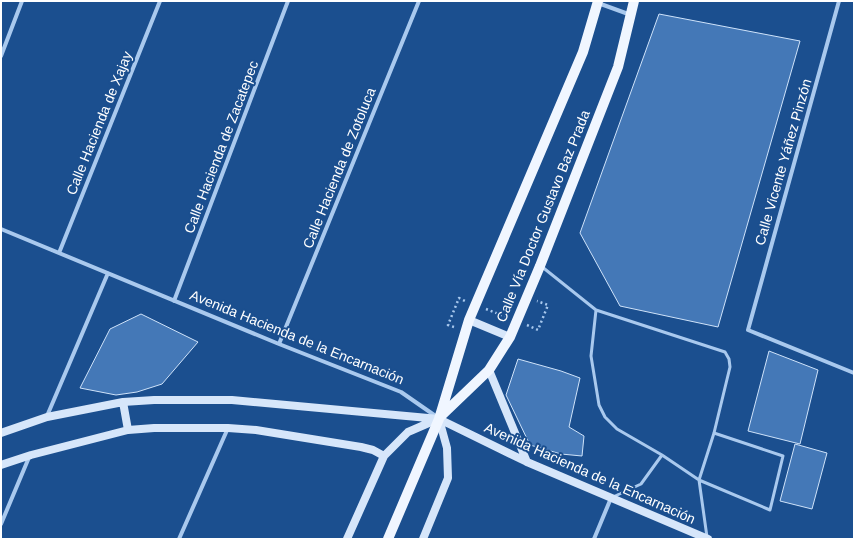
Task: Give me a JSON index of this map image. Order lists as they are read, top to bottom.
{
  "streets": {
    "main road": ["Calle Vía Doctor Gustavo Baz Prada", "Avenida Hacienda de la Encarnación"],
    "street": [
      "Calle Hacienda de Xajay",
      "Calle Hacienda de Zacatepec",
      "Calle Vicente Yáñez Pinzón",
      "Calle Hacienda de Zotoluca"
    ]
  },
  "crossings": [
    ["Calle Hacienda de Xajay", "Avenida Hacienda de la Encarnación"],
    ["Calle Hacienda de Zacatepec", "Avenida Hacienda de la Encarnación"],
    ["Calle Hacienda de Zotoluca", "Avenida Hacienda de la Encarnación"],
    ["Calle Vía Doctor Gustavo Baz Prada", "Avenida Hacienda de la Encarnación"]
  ]
}
